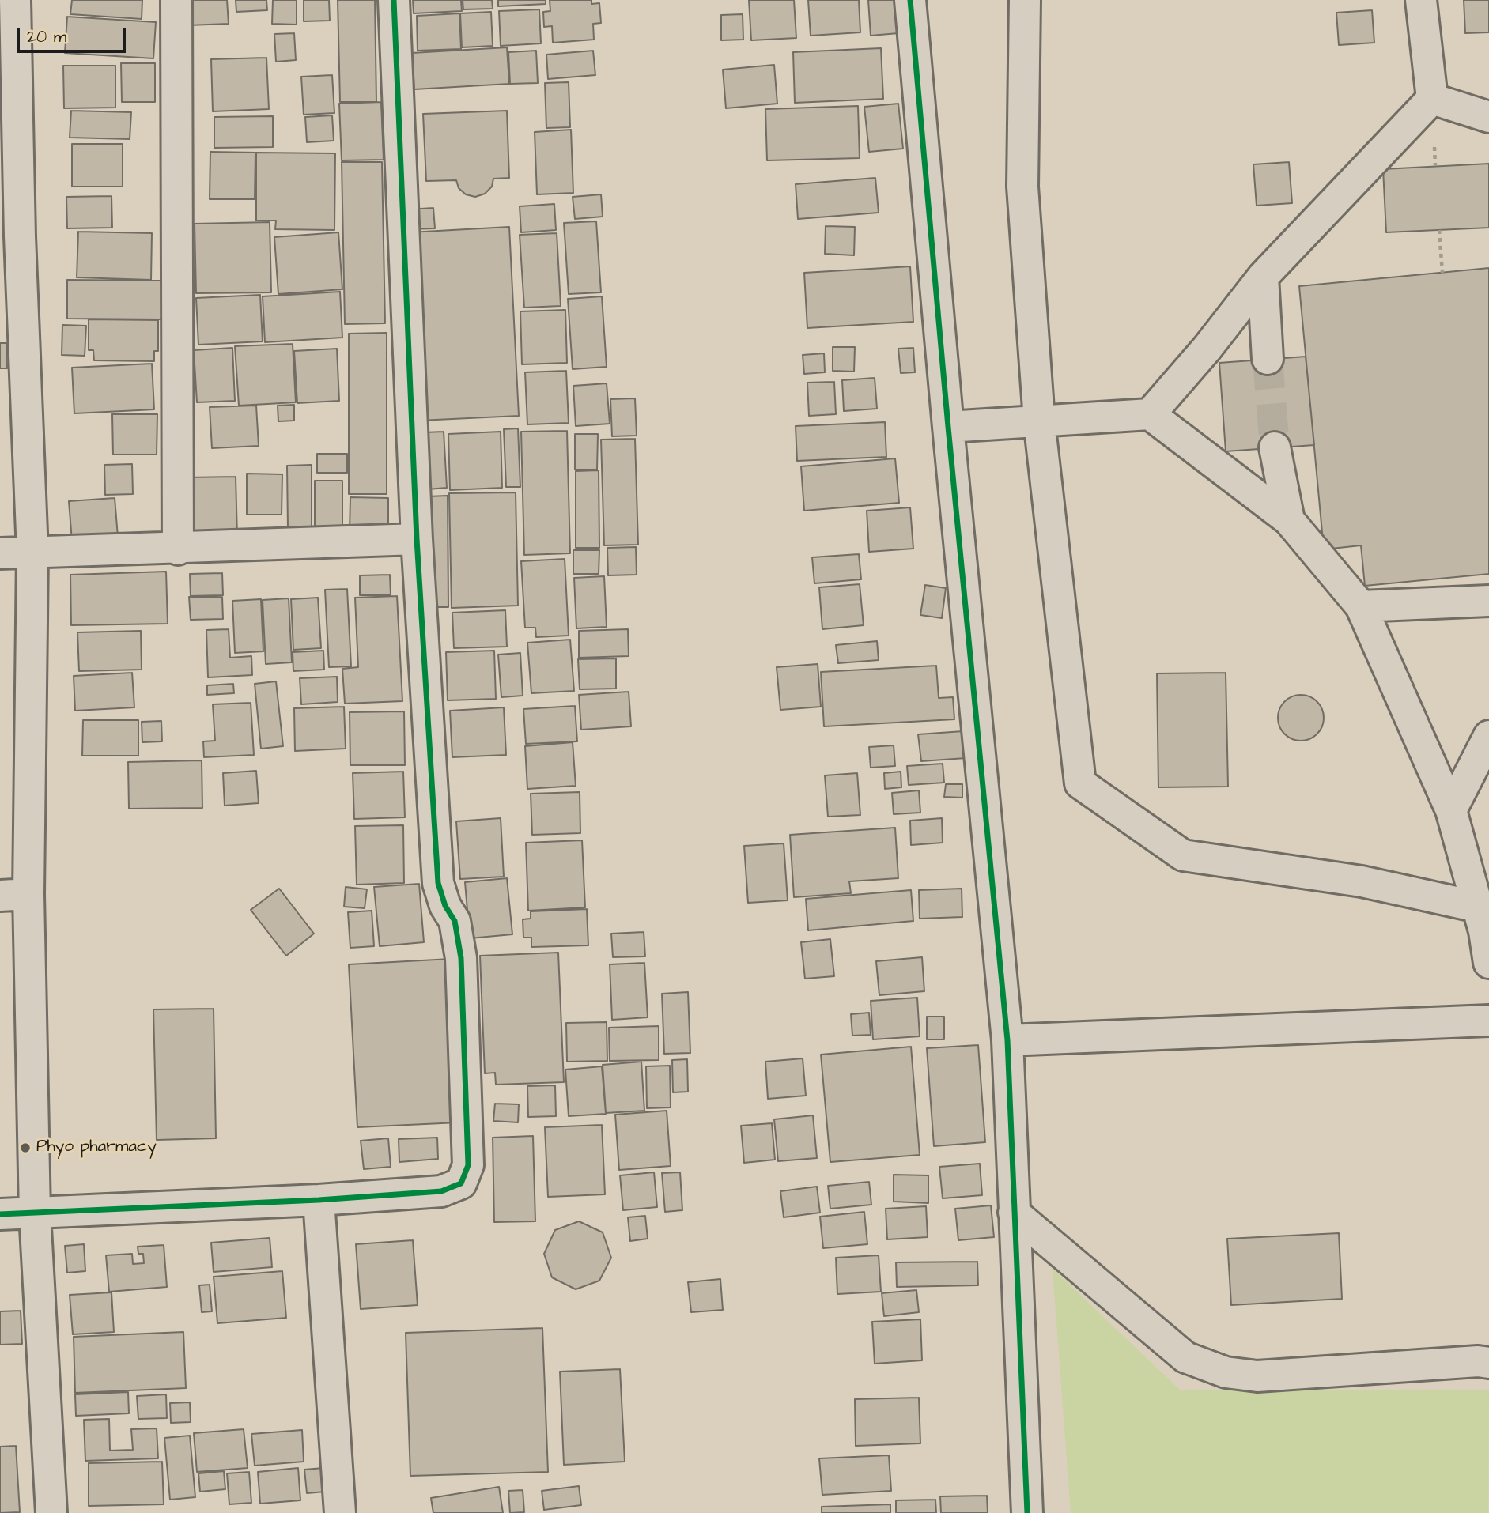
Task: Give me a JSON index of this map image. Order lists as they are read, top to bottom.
{
  "places": ["Phyo pharmacy"],
  "scale_bar": "20 m"
}
